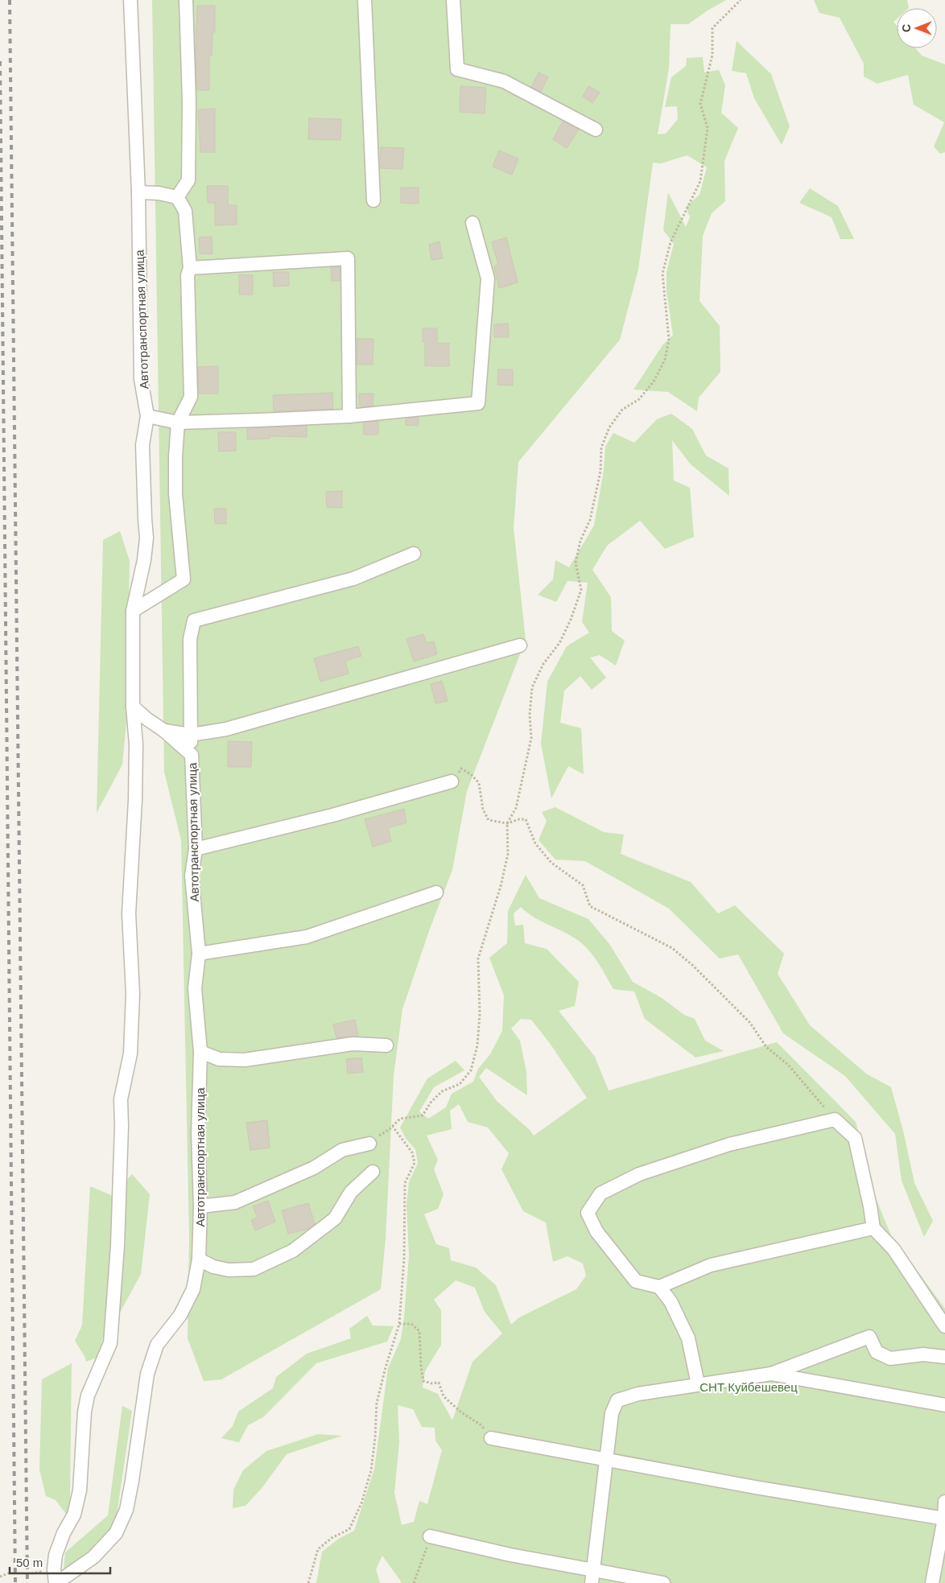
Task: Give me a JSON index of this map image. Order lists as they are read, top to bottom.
{
  "streets": {
    "street": ["Автотранспортная улица"]
  },
  "parks": ["СНТ Куйбешевец"],
  "scale_bar": "50 m",
  "north": "left"
}
